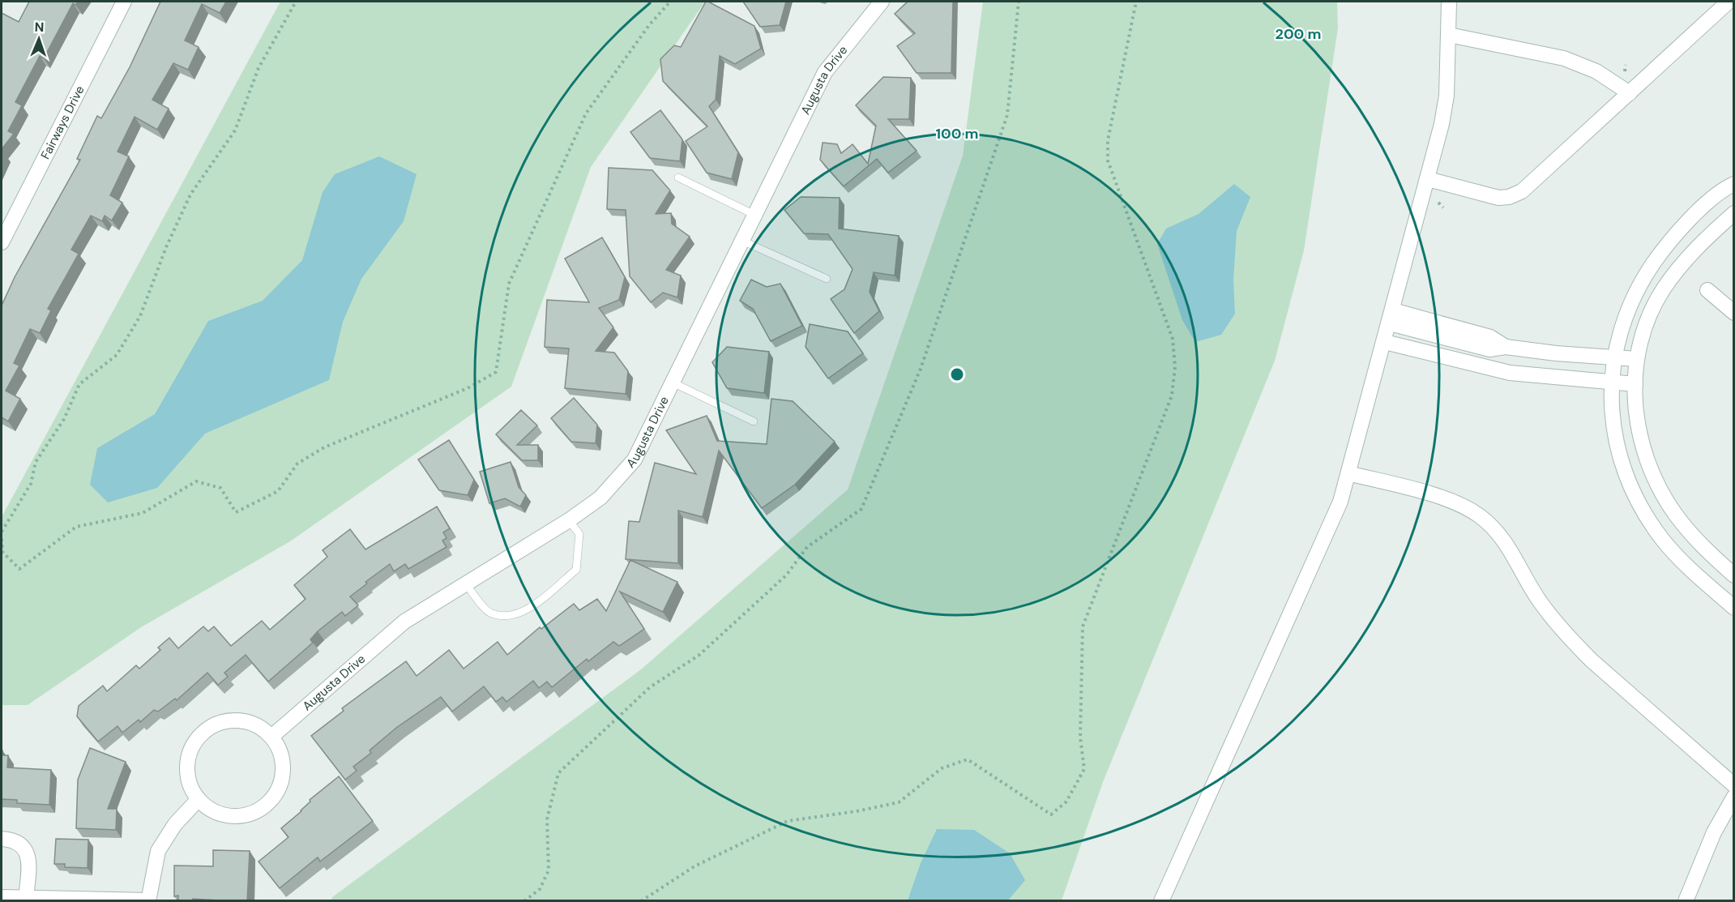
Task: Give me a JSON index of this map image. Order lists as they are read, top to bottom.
{
  "streets": {
    "street": ["Augusta Drive", "Fairways Drive"]
  },
  "north": "top",
  "rings": ["200 m", "100 m"]
}
